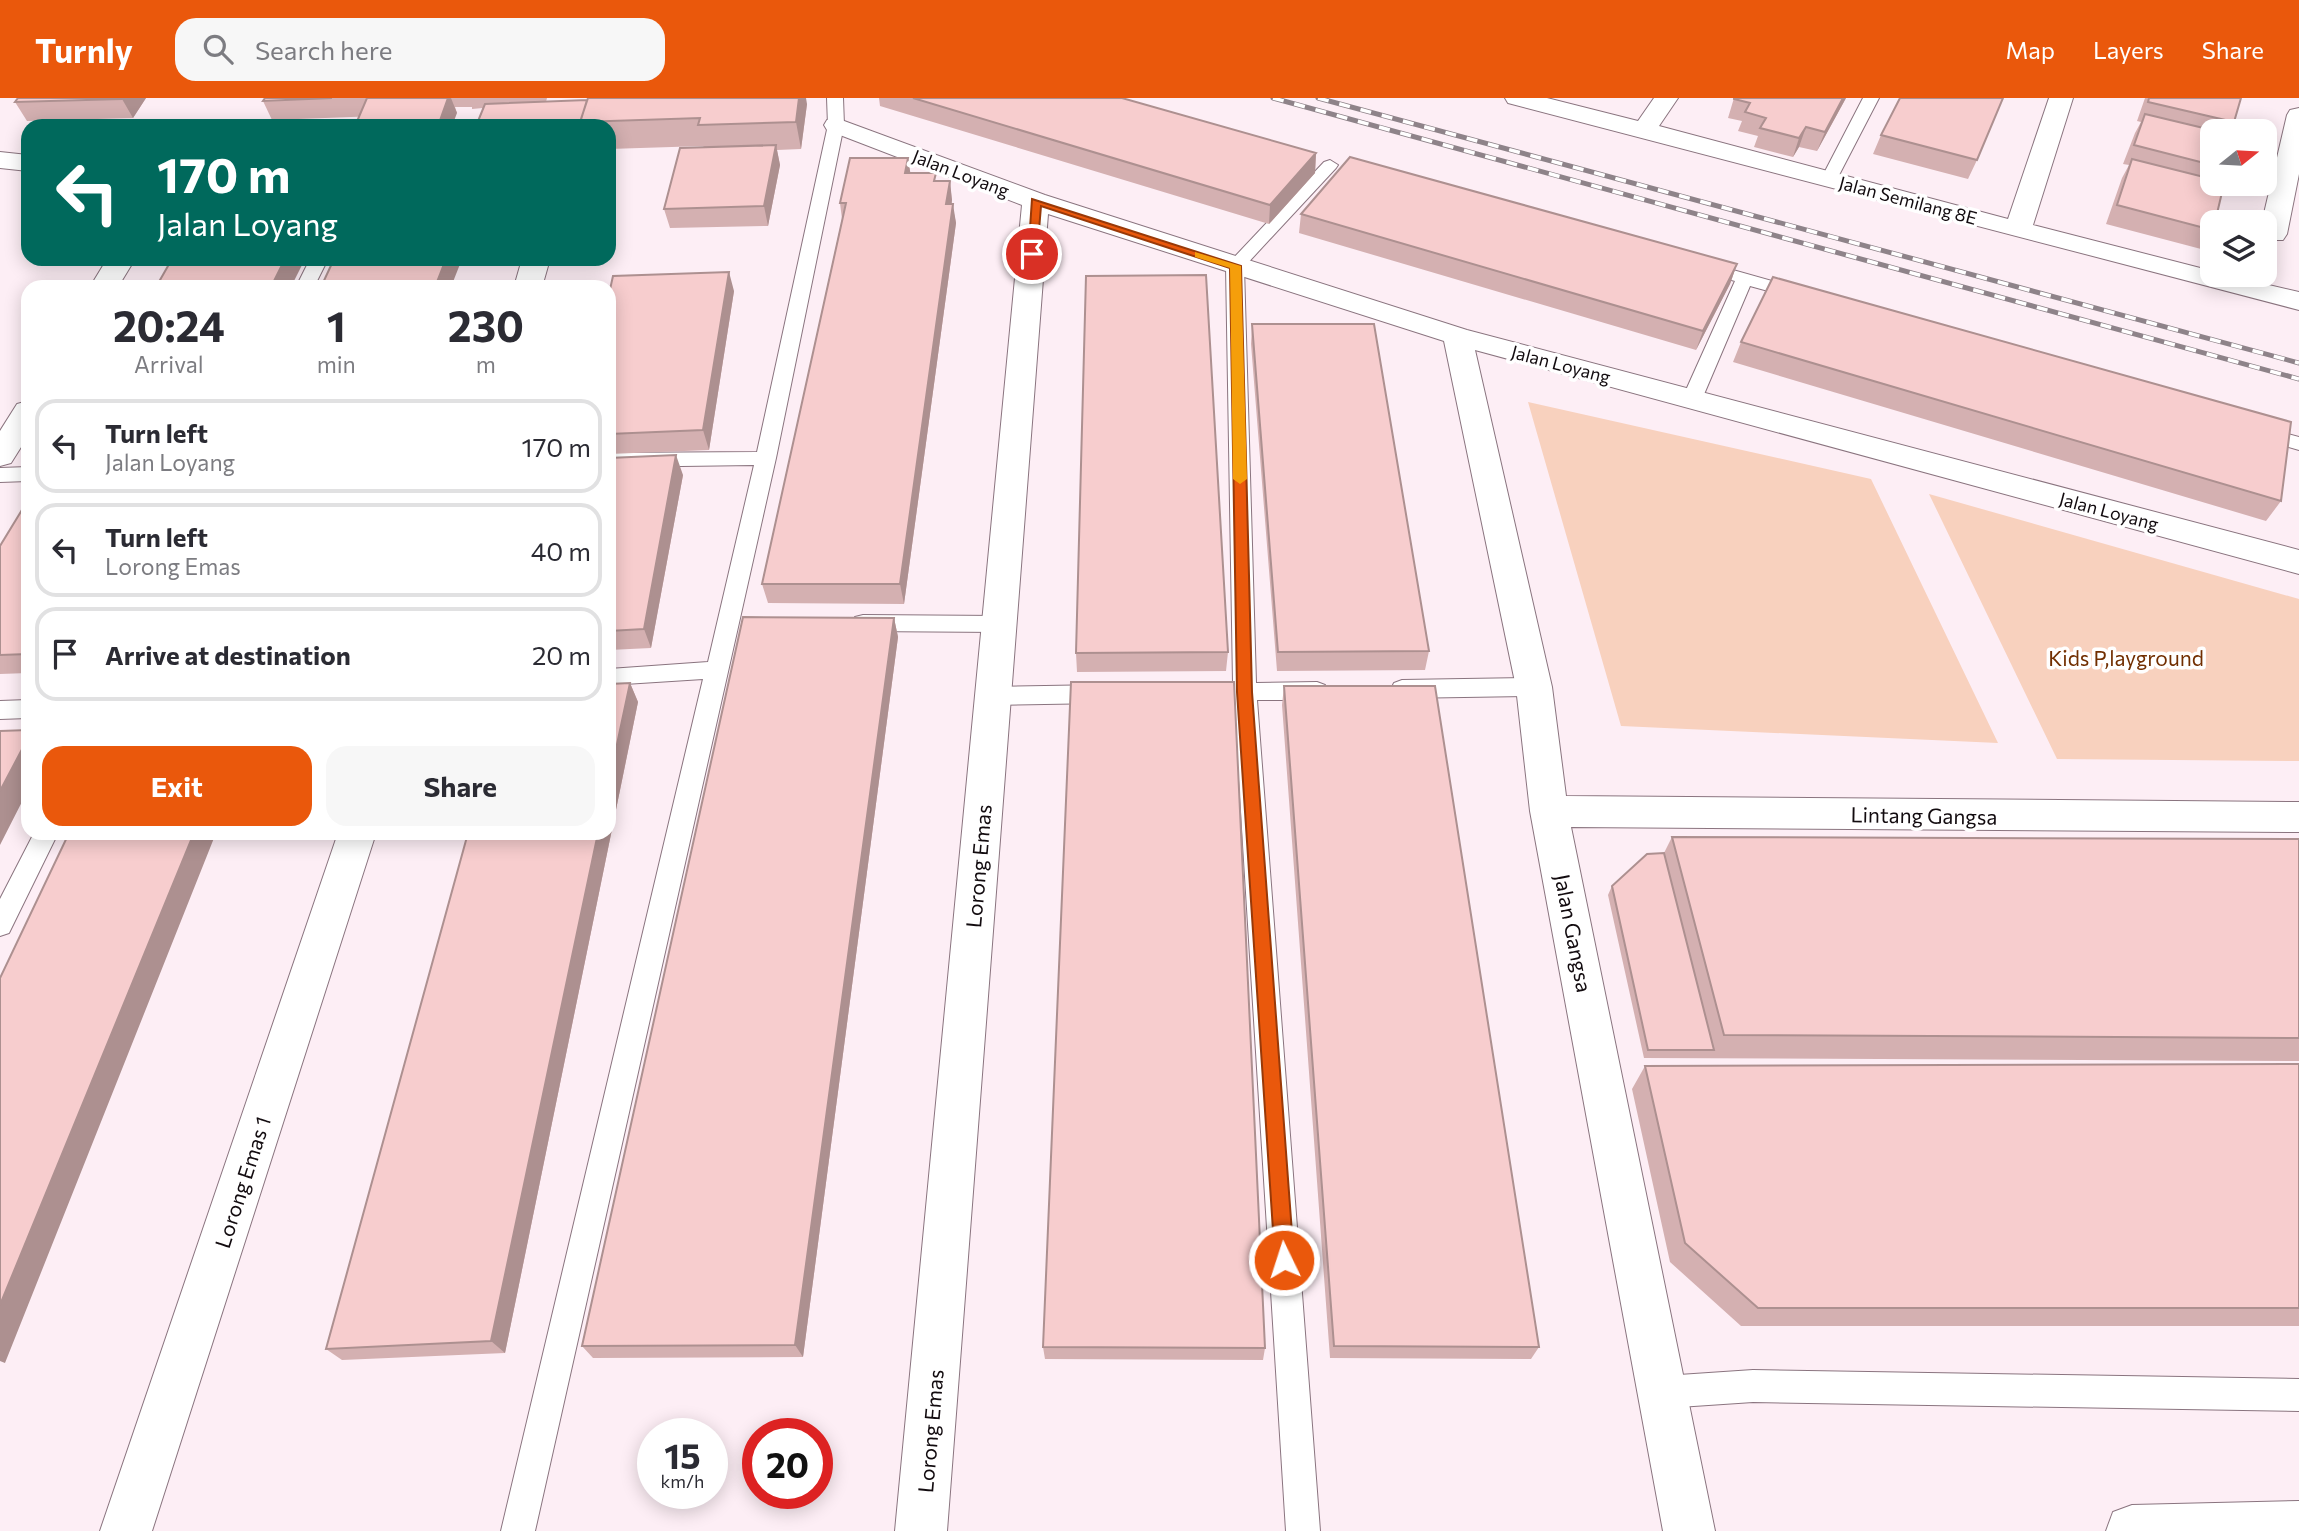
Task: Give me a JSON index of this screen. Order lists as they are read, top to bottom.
{
  "streets": {
    "street": [
      "Jalan Loyang",
      "Jalan Semilang 8E",
      "Lintang Gangsa",
      "Lorong Emas",
      "Jalan Gangsa",
      "Lorong Emas 1"
    ]
  },
  "crossings": [
    ["Jalan Loyang", "Lorong Emas"],
    ["Jalan Loyang", "Jalan Gangsa"],
    ["Lintang Gangsa", "Jalan Gangsa"]
  ],
  "parks": ["Kids P,layground"],
  "north": "right",
  "page": {
    "header": "Turnly",
    "search": "Search here",
    "nav": ["Map", "Layers", "Share"],
    "turn": ["170 m", "Jalan Loyang"],
    "eta": [
      "20:24",
      "Arrival",
      "1",
      "min",
      "230",
      "m"
    ],
    "list": [
      {
        "name": "Turn left",
        "note": "Jalan Loyang",
        "value": "170 m"
      },
      {
        "name": "Turn left",
        "note": "Lorong Emas",
        "value": "40 m"
      },
      {
        "name": "Arrive at destination",
        "value": "20 m"
      }
    ],
    "buttons": ["Exit", "Share"],
    "speed": "15 km/h",
    "limit": "20"
  }
}
